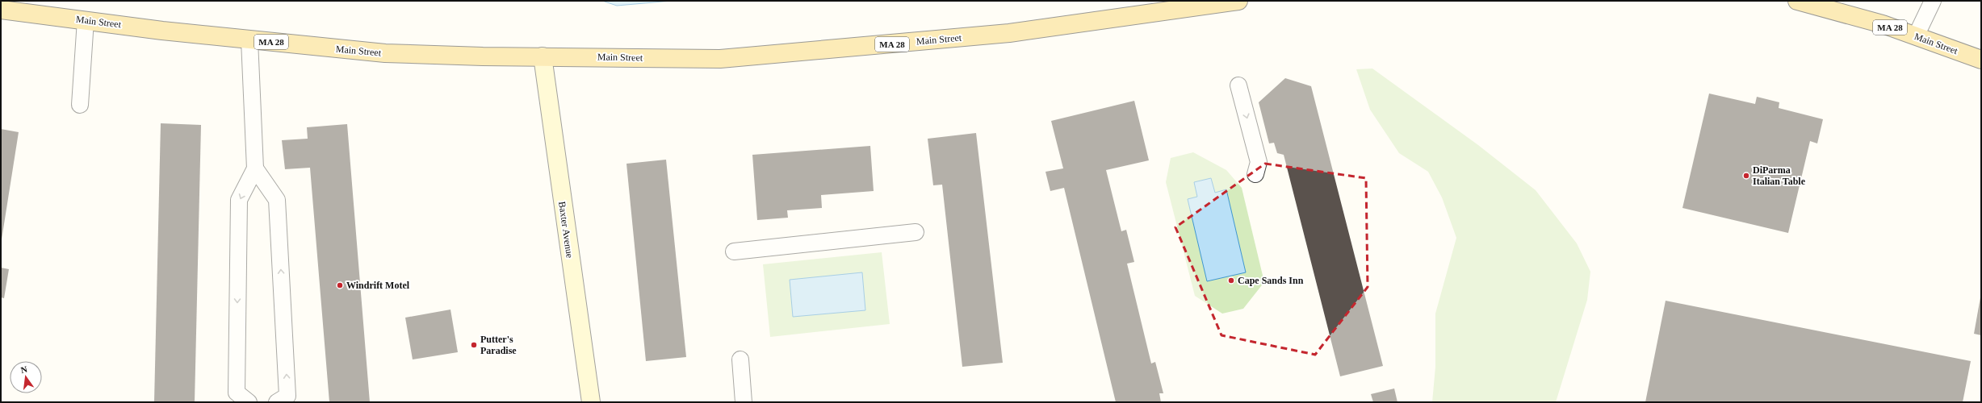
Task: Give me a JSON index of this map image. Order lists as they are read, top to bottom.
{
  "streets": {
    "main road": ["Main Street", "MA 28"],
    "street": ["Baxter Avenue"]
  },
  "crossings": [
    ["Main Street", "Baxter Avenue"]
  ],
  "places": [
    "DiParma Italian Table",
    "Cape Sands Inn",
    "Windrift Motel",
    "Putter's Paradise"
  ],
  "north": "top"
}
